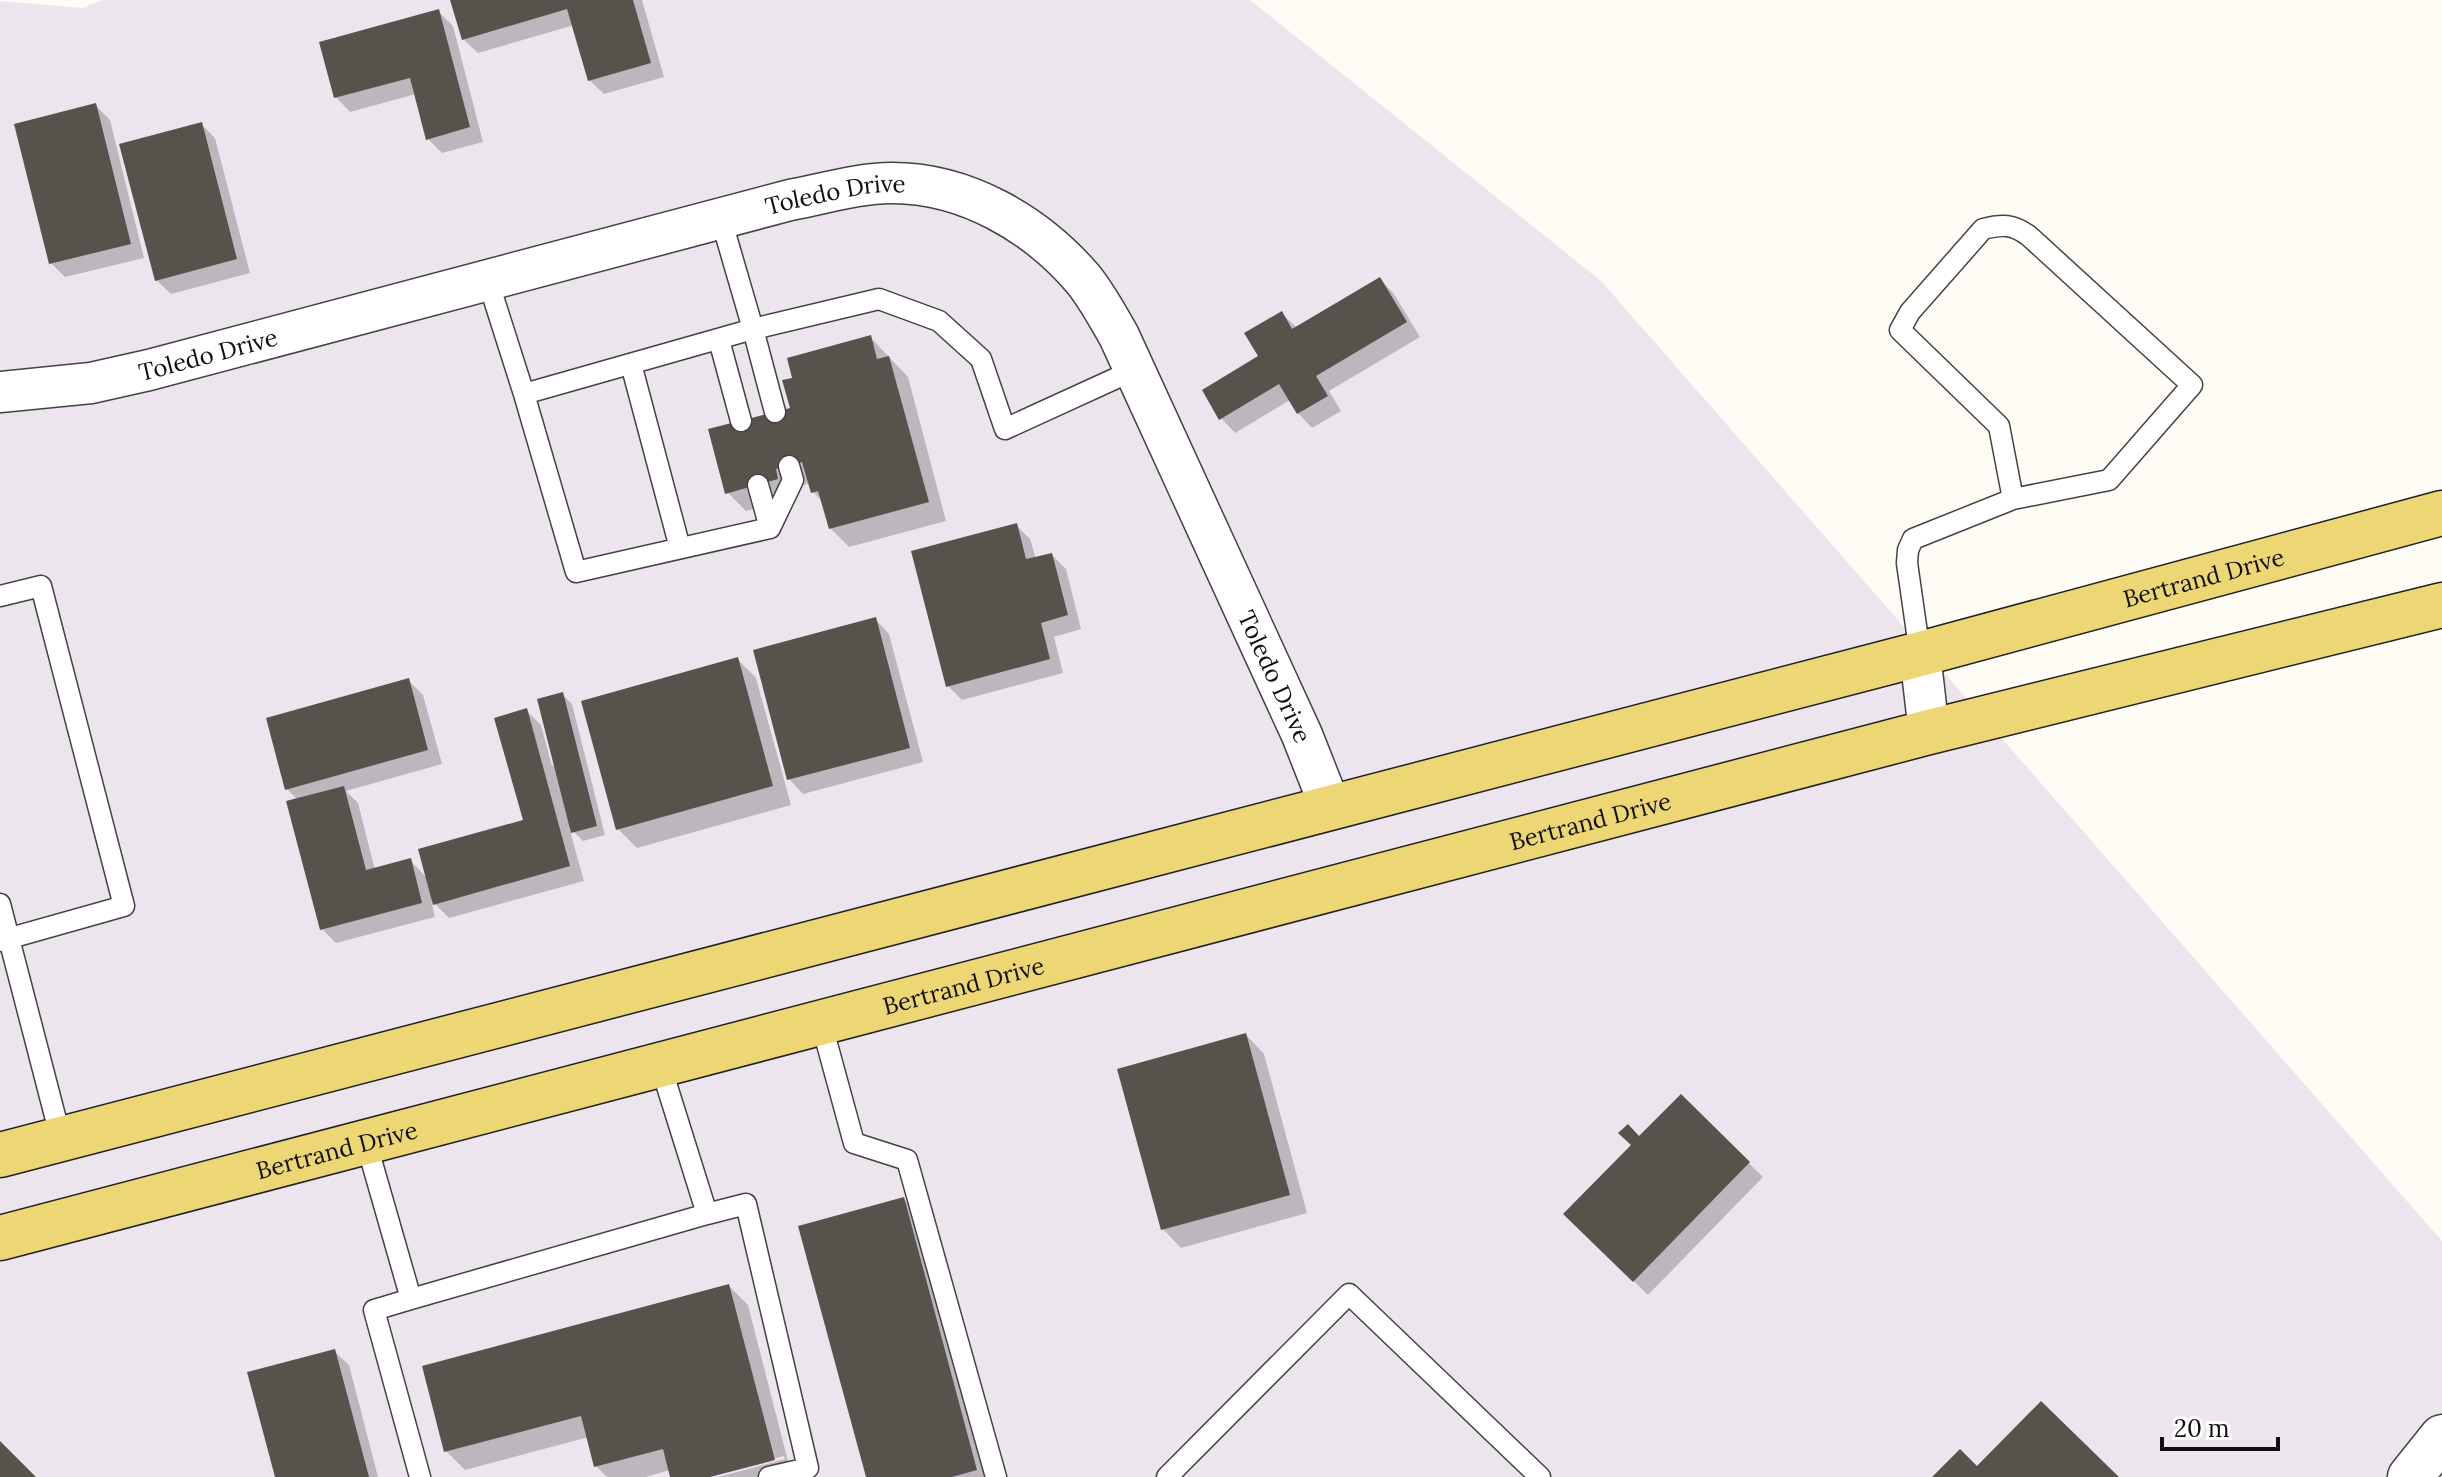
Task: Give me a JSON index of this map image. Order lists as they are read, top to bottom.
{
  "streets": {
    "main road": ["Bertrand Drive"],
    "street": ["Toledo Drive"]
  },
  "crossings": [
    ["Toledo Drive", "Bertrand Drive"]
  ],
  "scale_bar": "20 m"
}
